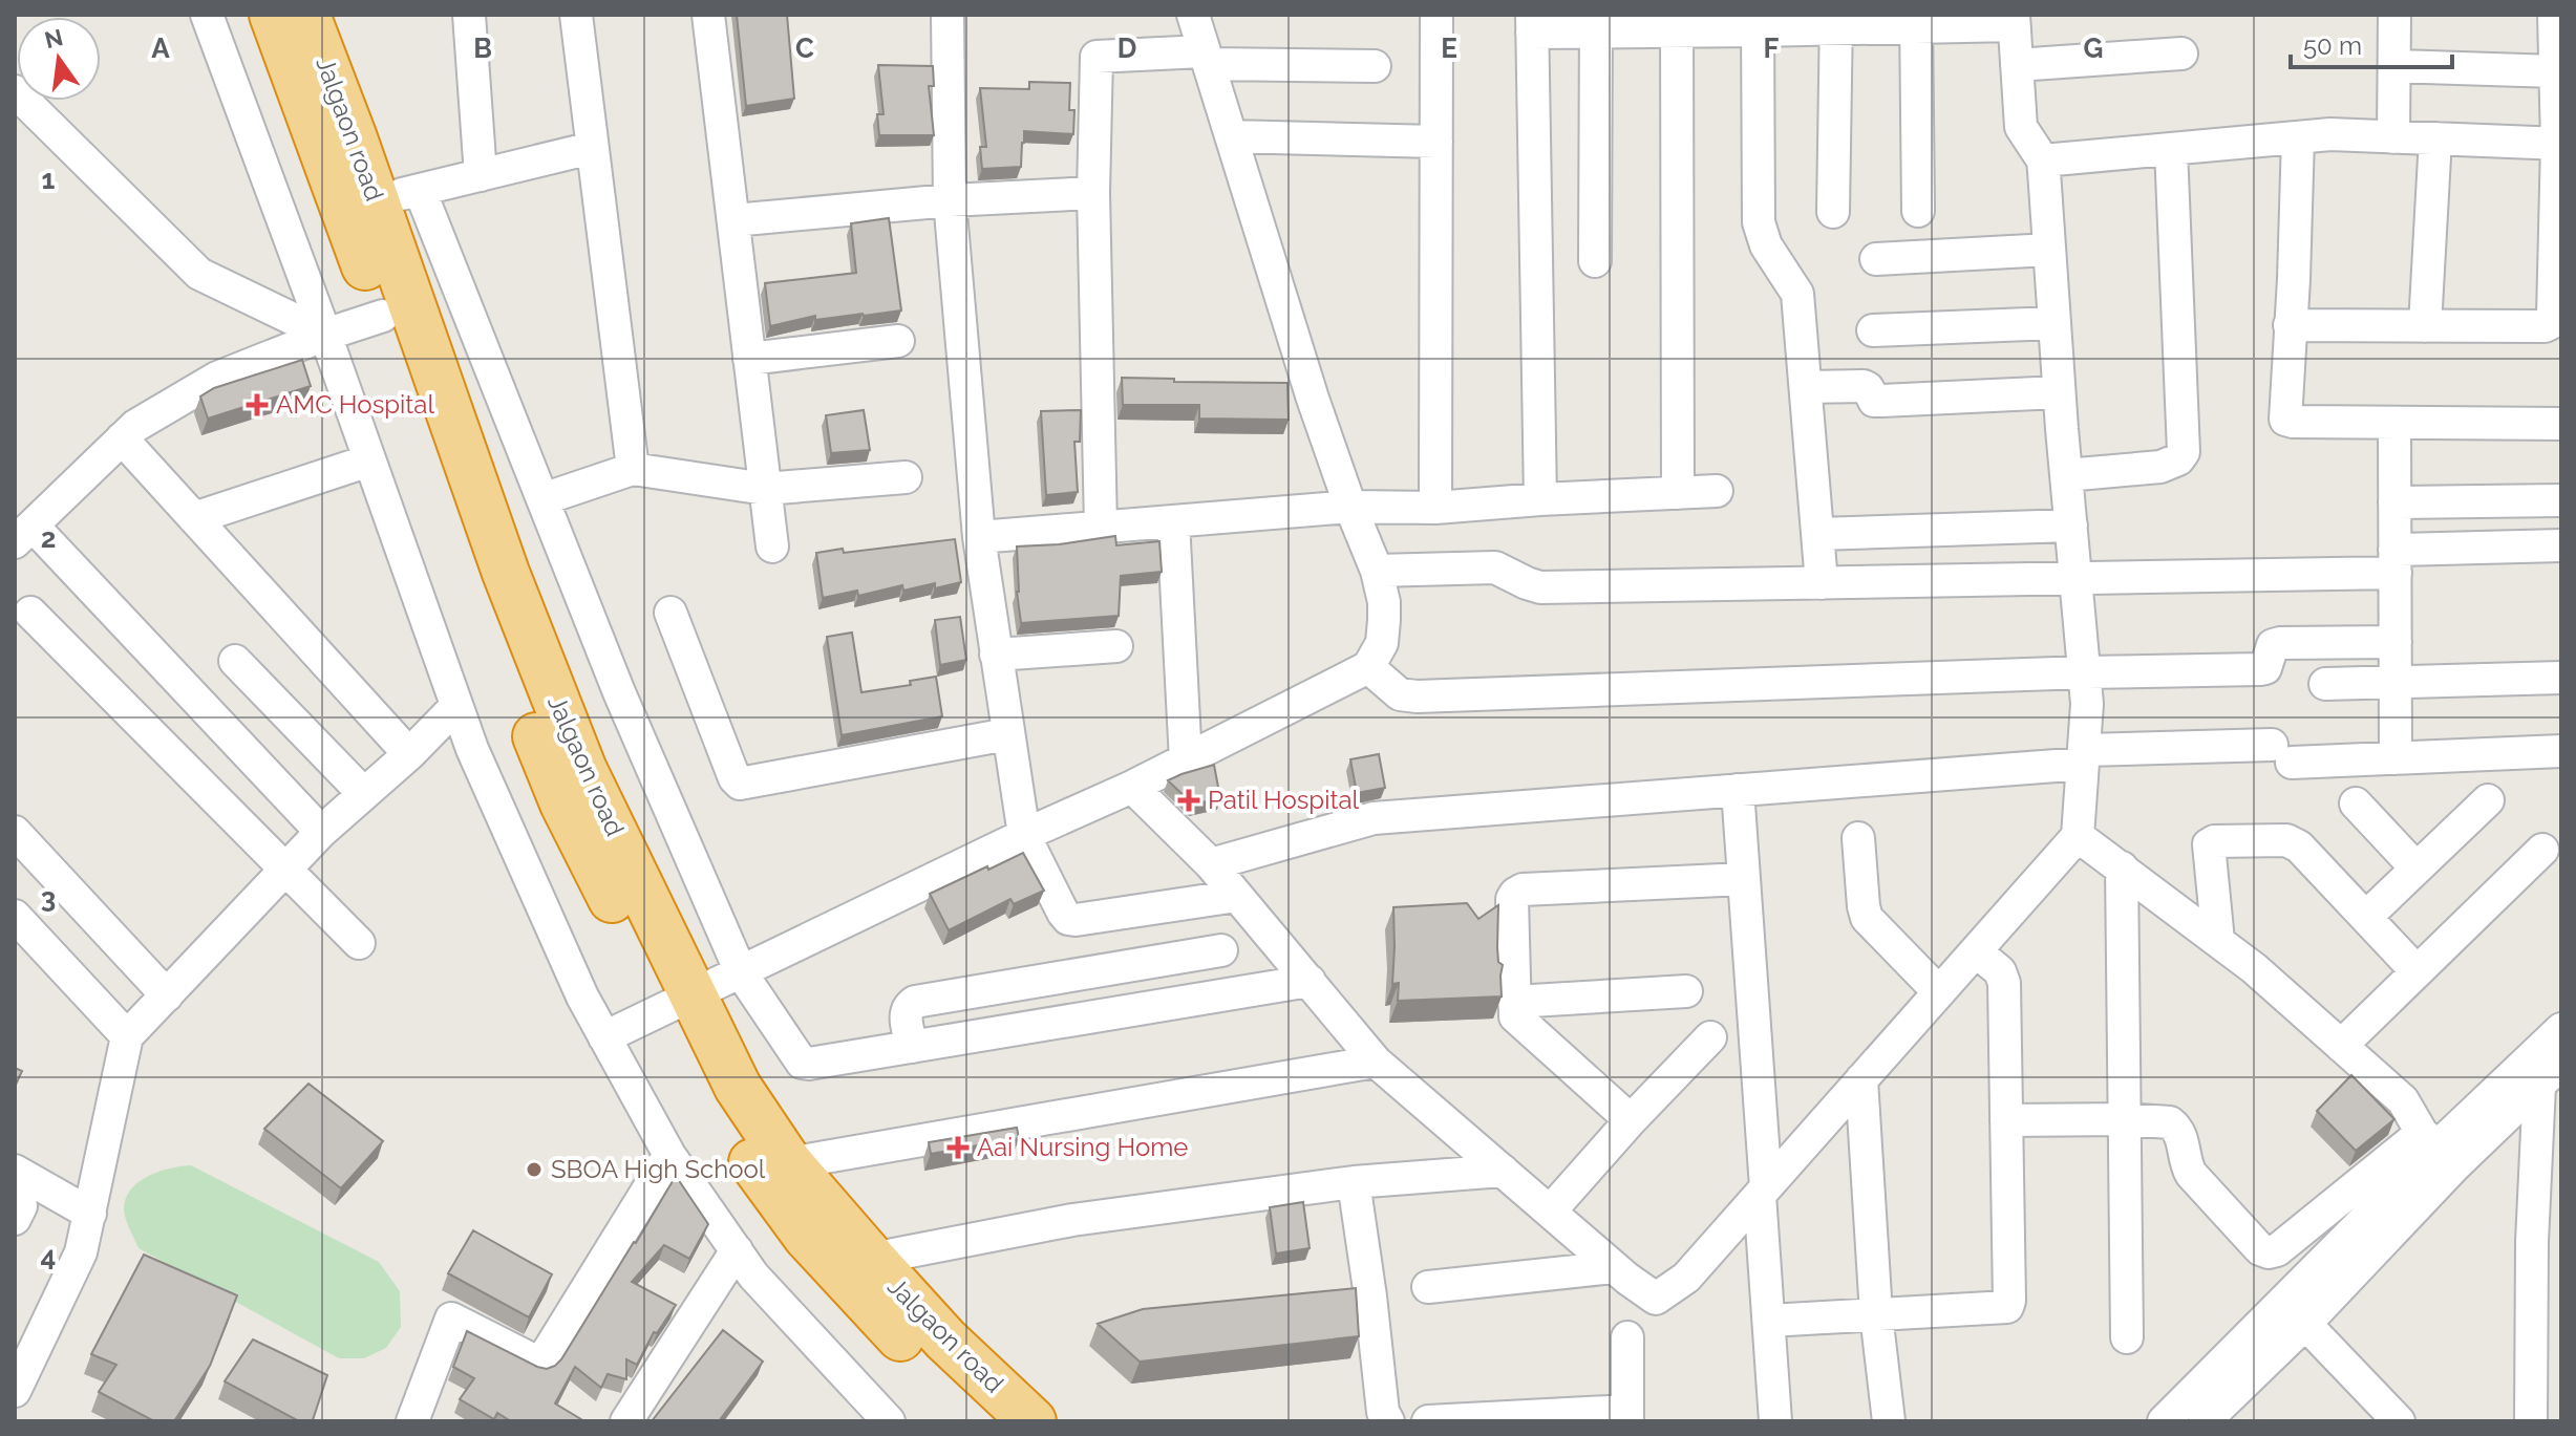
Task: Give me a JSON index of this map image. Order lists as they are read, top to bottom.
{
  "streets": {
    "highway": ["Jalgaon road"]
  },
  "places": {
    "health": ["AMC Hospital", "Patil Hospital", "Aai Nursing Home"],
    "other": ["SBOA High School"]
  },
  "scale_bar": "50 m",
  "north": "top",
  "grid": {
    "columns": [
      "A",
      "B",
      "C",
      "D",
      "E",
      "F",
      "G"
    ],
    "rows": [
      "1",
      "2",
      "3",
      "4"
    ]
  }
}
